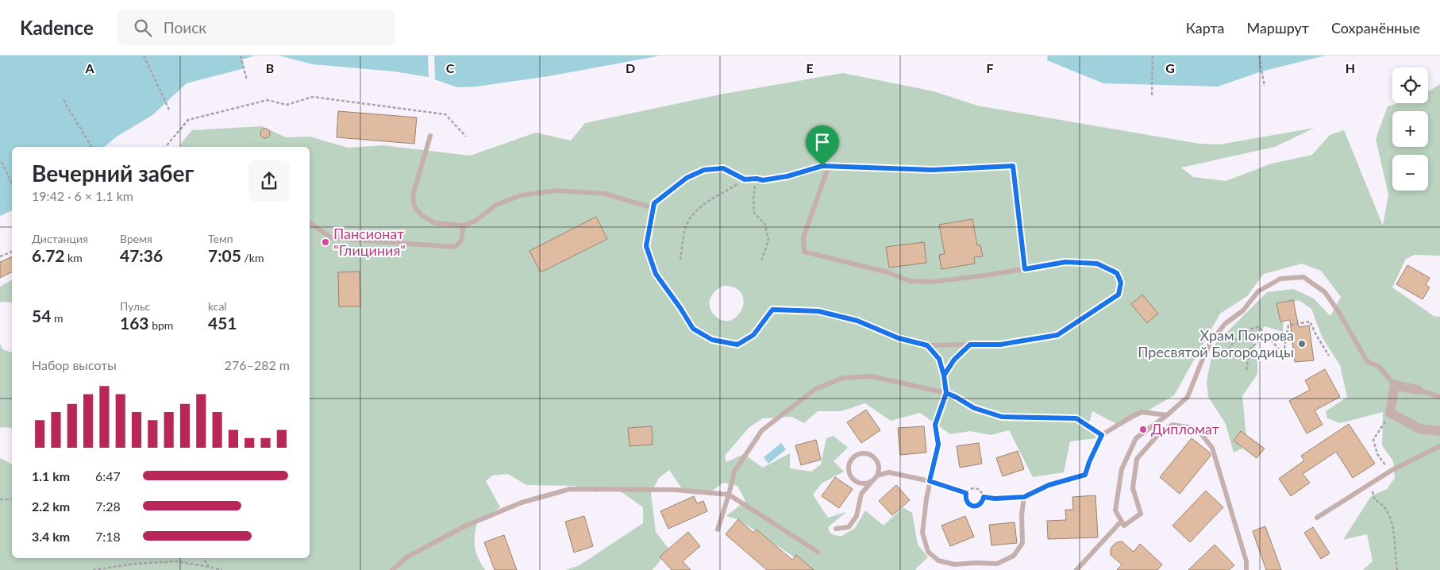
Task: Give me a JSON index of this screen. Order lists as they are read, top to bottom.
{
  "places": ["Пансионат \"Глициния\"", "Храм Покрова Пресвятой Богородицы", "Дипломат"],
  "page": {
    "header": "Kadence",
    "search": "Поиск",
    "nav": ["Карта", "Маршрут", "Сохранённые"],
    "map_buttons": ["+", "−"],
    "heading": ["Вечерний забег", "19:42 · 6 × 1.1 km"],
    "stats": [
      ["Дистанция", "6.72 km"],
      ["Время", "47:36"],
      ["Темп", "7:05 /km"],
      ["54 m"],
      ["Пульс", "163 bpm"],
      ["kcal", "451"]
    ],
    "chart": ["Набор высоты", "276–282 m"],
    "list": [
      {
        "name": "1.1 km",
        "note": "6:47"
      },
      {
        "name": "2.2 km",
        "note": "7:28"
      },
      {
        "name": "3.4 km",
        "note": "7:18"
      }
    ]
  },
  "grid": {
    "columns": [
      "A",
      "B",
      "C",
      "D",
      "E",
      "F",
      "G",
      "H"
    ]
  }
}
